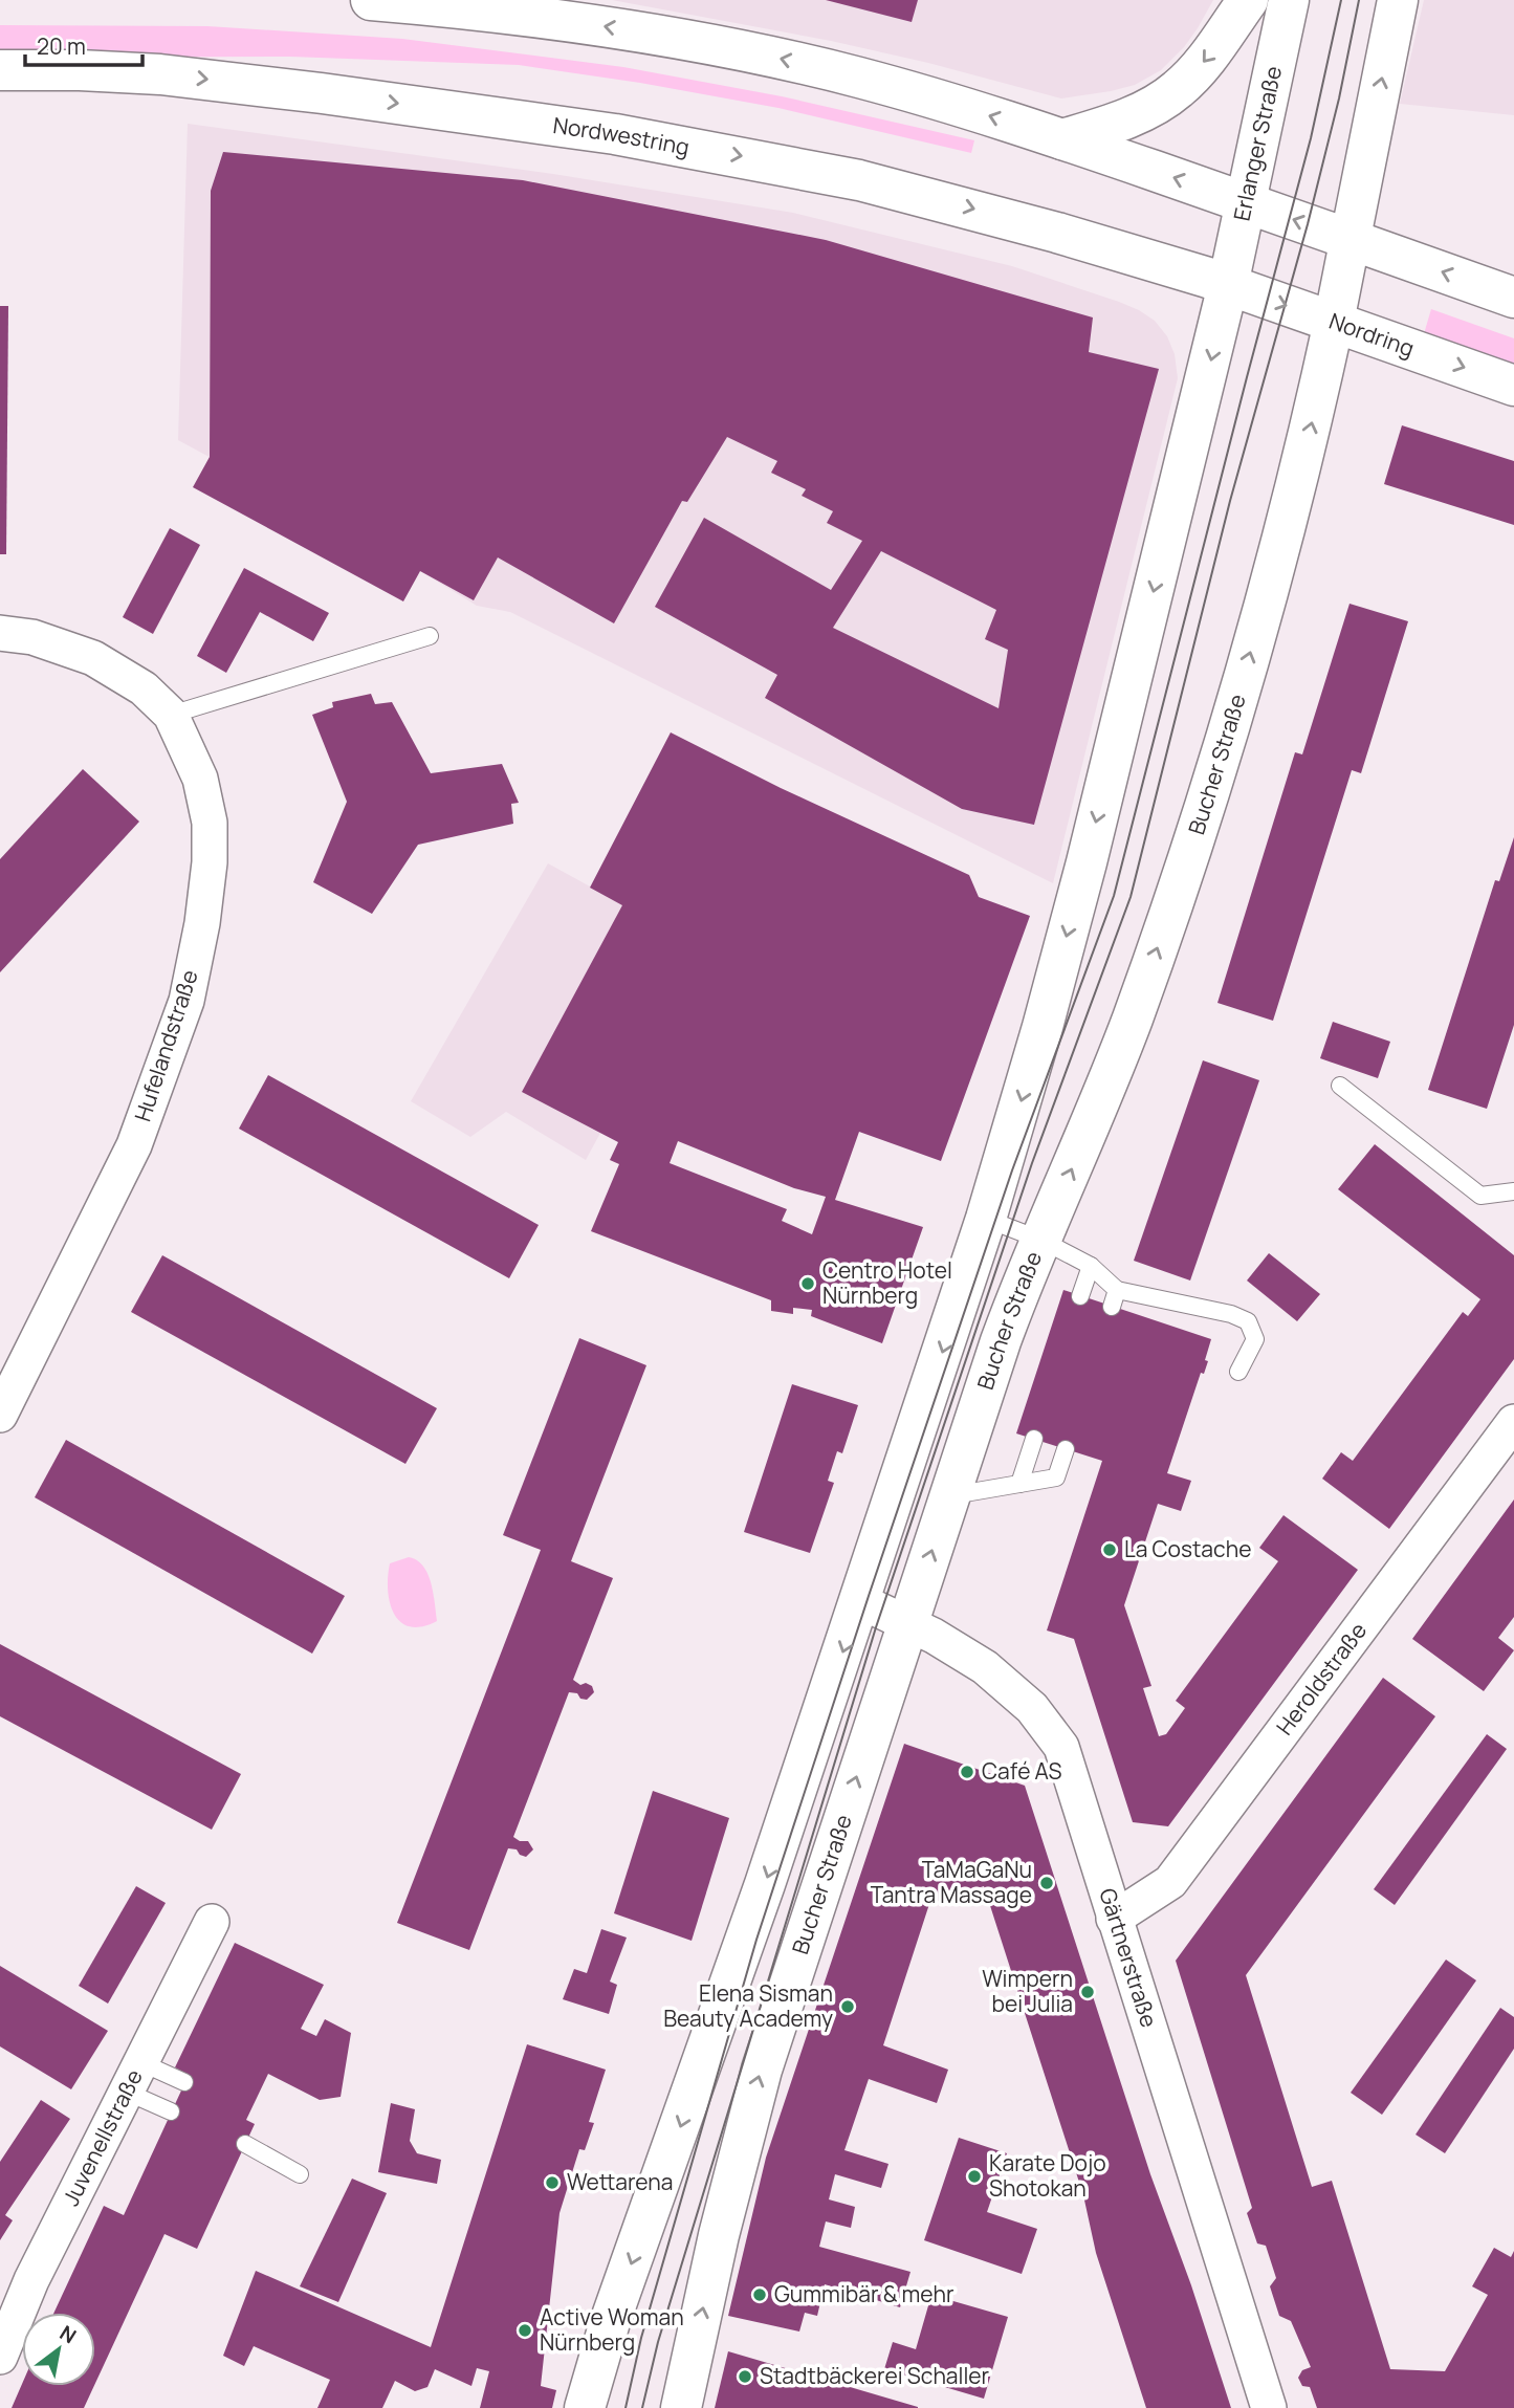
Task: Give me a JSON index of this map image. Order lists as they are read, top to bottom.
{
  "streets": {
    "main road": [
      "Nordwestring",
      "Erlanger Straße",
      "Nordring",
      "Bucher Straße"
    ],
    "street": [
      "Hufelandstraße",
      "Heroldstraße",
      "Gärtnerstraße",
      "Juvenellstraße"
    ]
  },
  "crossings": [
    ["Nordwestring", "Erlanger Straße"],
    ["Nordwestring", "Nordring"],
    ["Erlanger Straße", "Nordring"],
    ["Nordring", "Bucher Straße"],
    ["Bucher Straße", "Gärtnerstraße"],
    ["Heroldstraße", "Gärtnerstraße"]
  ],
  "places": [
    "Centro Hotel Nürnberg",
    "La Costache",
    "Café AS",
    "TaMaGaNu Tantra Massage",
    "Wimpern bei Julia",
    "Elena Sisman Beauty Academy",
    "Karate Dojo Shotokan",
    "Wettarena",
    "Gummibär & mehr",
    "Active Woman Nürnberg",
    "Stadtbäckerei Schaller"
  ],
  "scale_bar": "20 m",
  "north": "top right"
}
